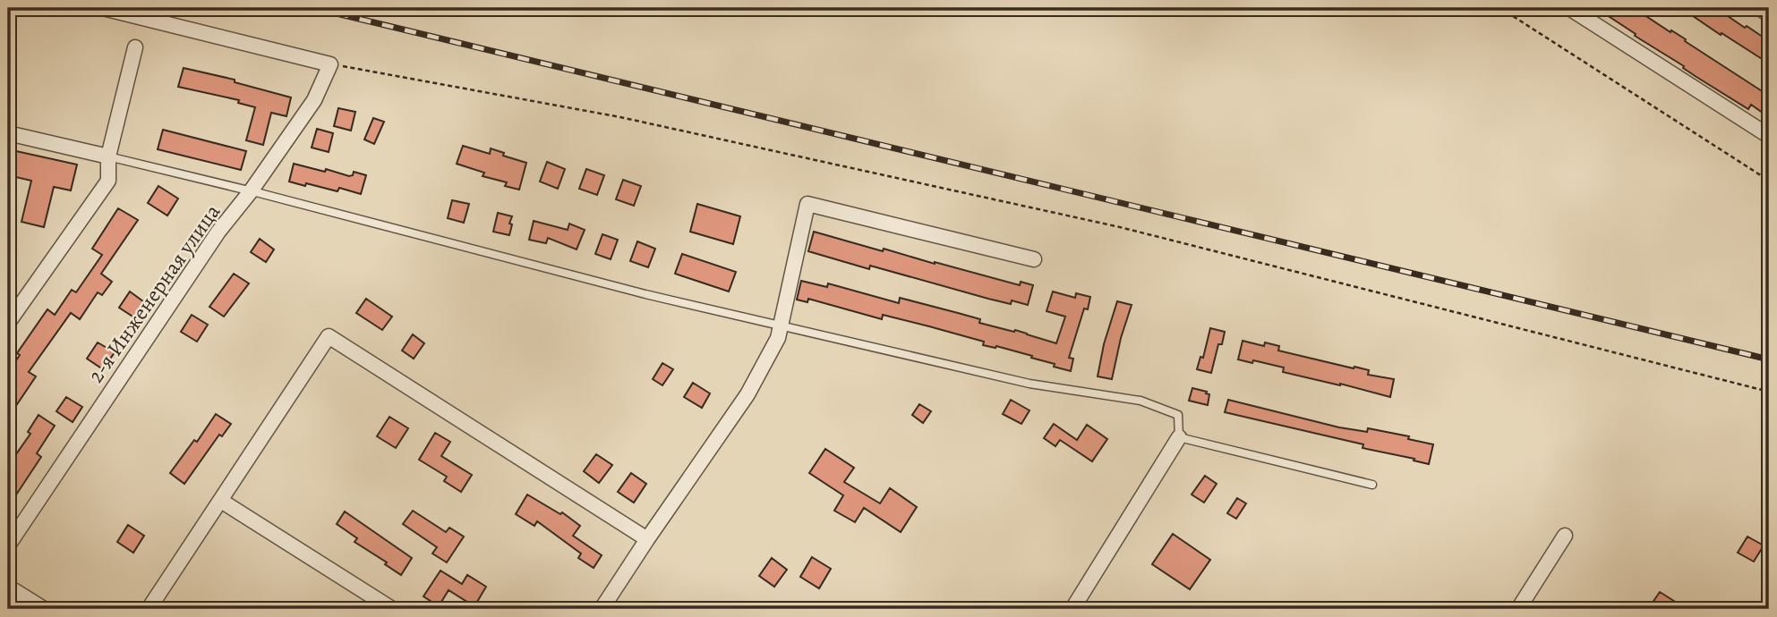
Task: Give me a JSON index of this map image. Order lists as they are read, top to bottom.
{
  "streets": {
    "street": ["2-я Инженерная улица"]
  }
}
